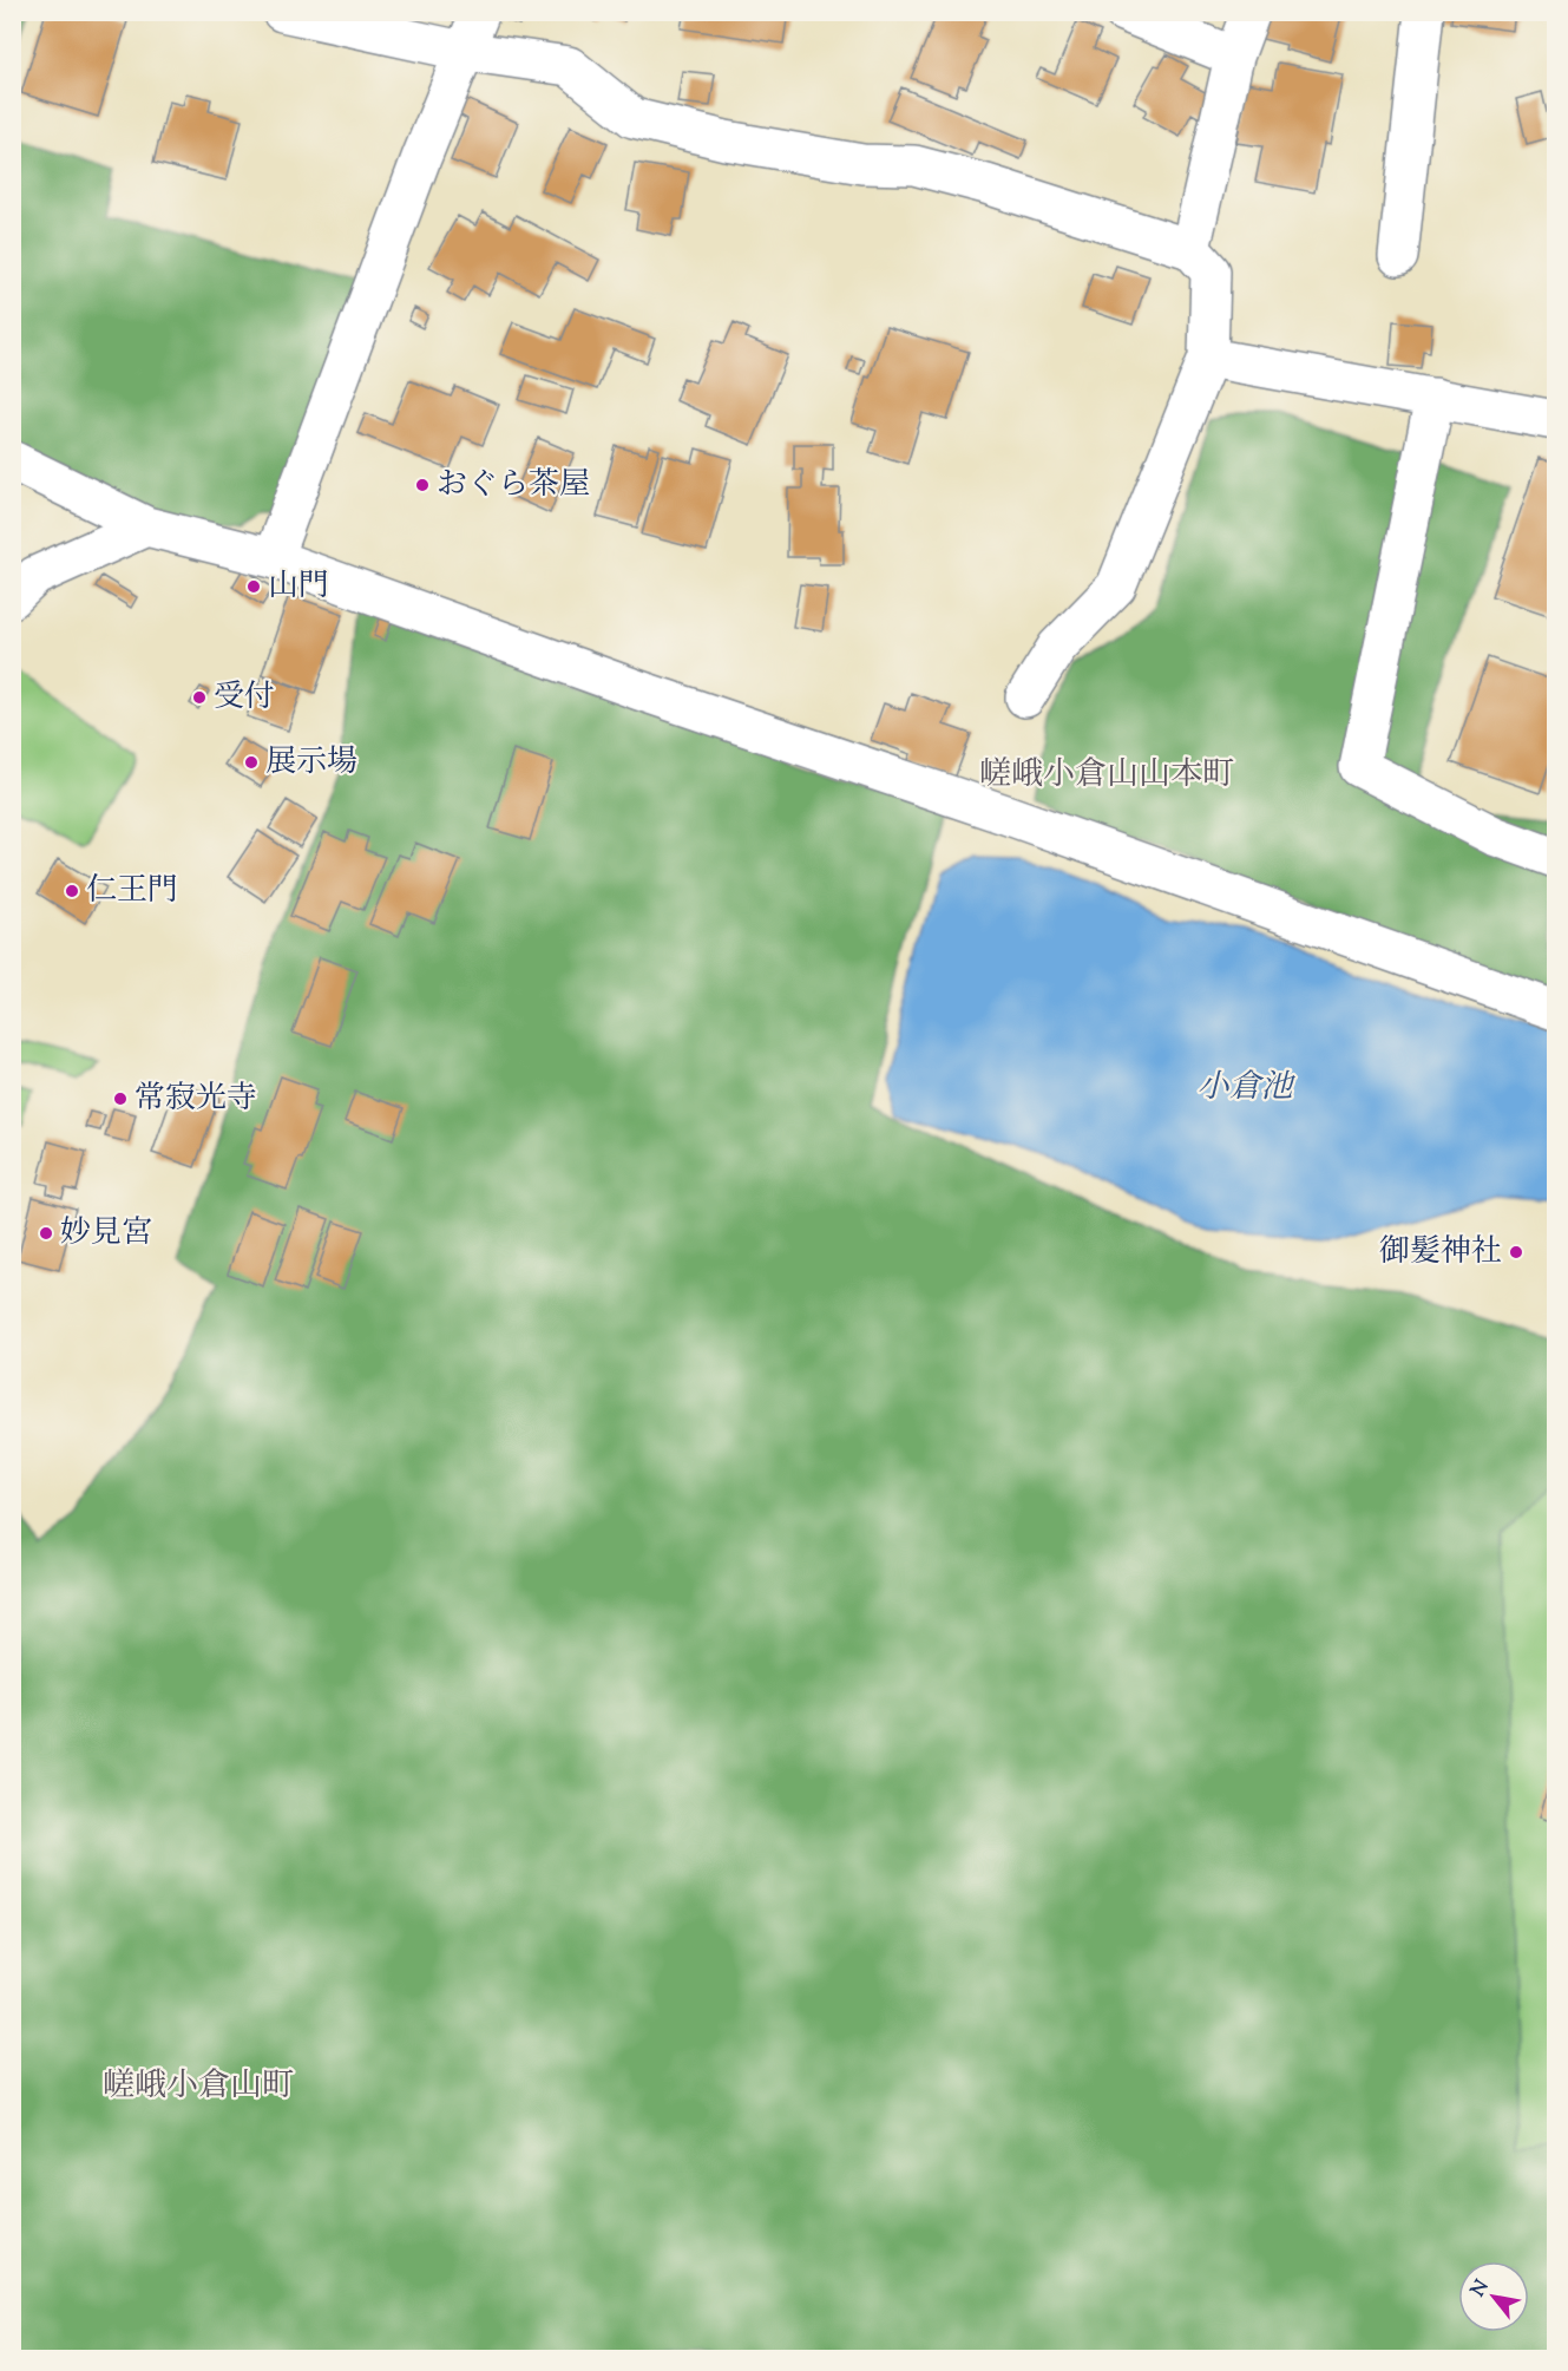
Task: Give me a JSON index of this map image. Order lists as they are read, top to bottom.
{
  "districts": ["嵯峨小倉山山本町", "嵯峨小倉山町"],
  "water": ["小倉池"],
  "places": [
    "おぐら茶屋",
    "山門",
    "受付",
    "展示場",
    "仁王門",
    "常寂光寺",
    "妙見宮",
    "御髪神社"
  ],
  "north": "top left"
}
